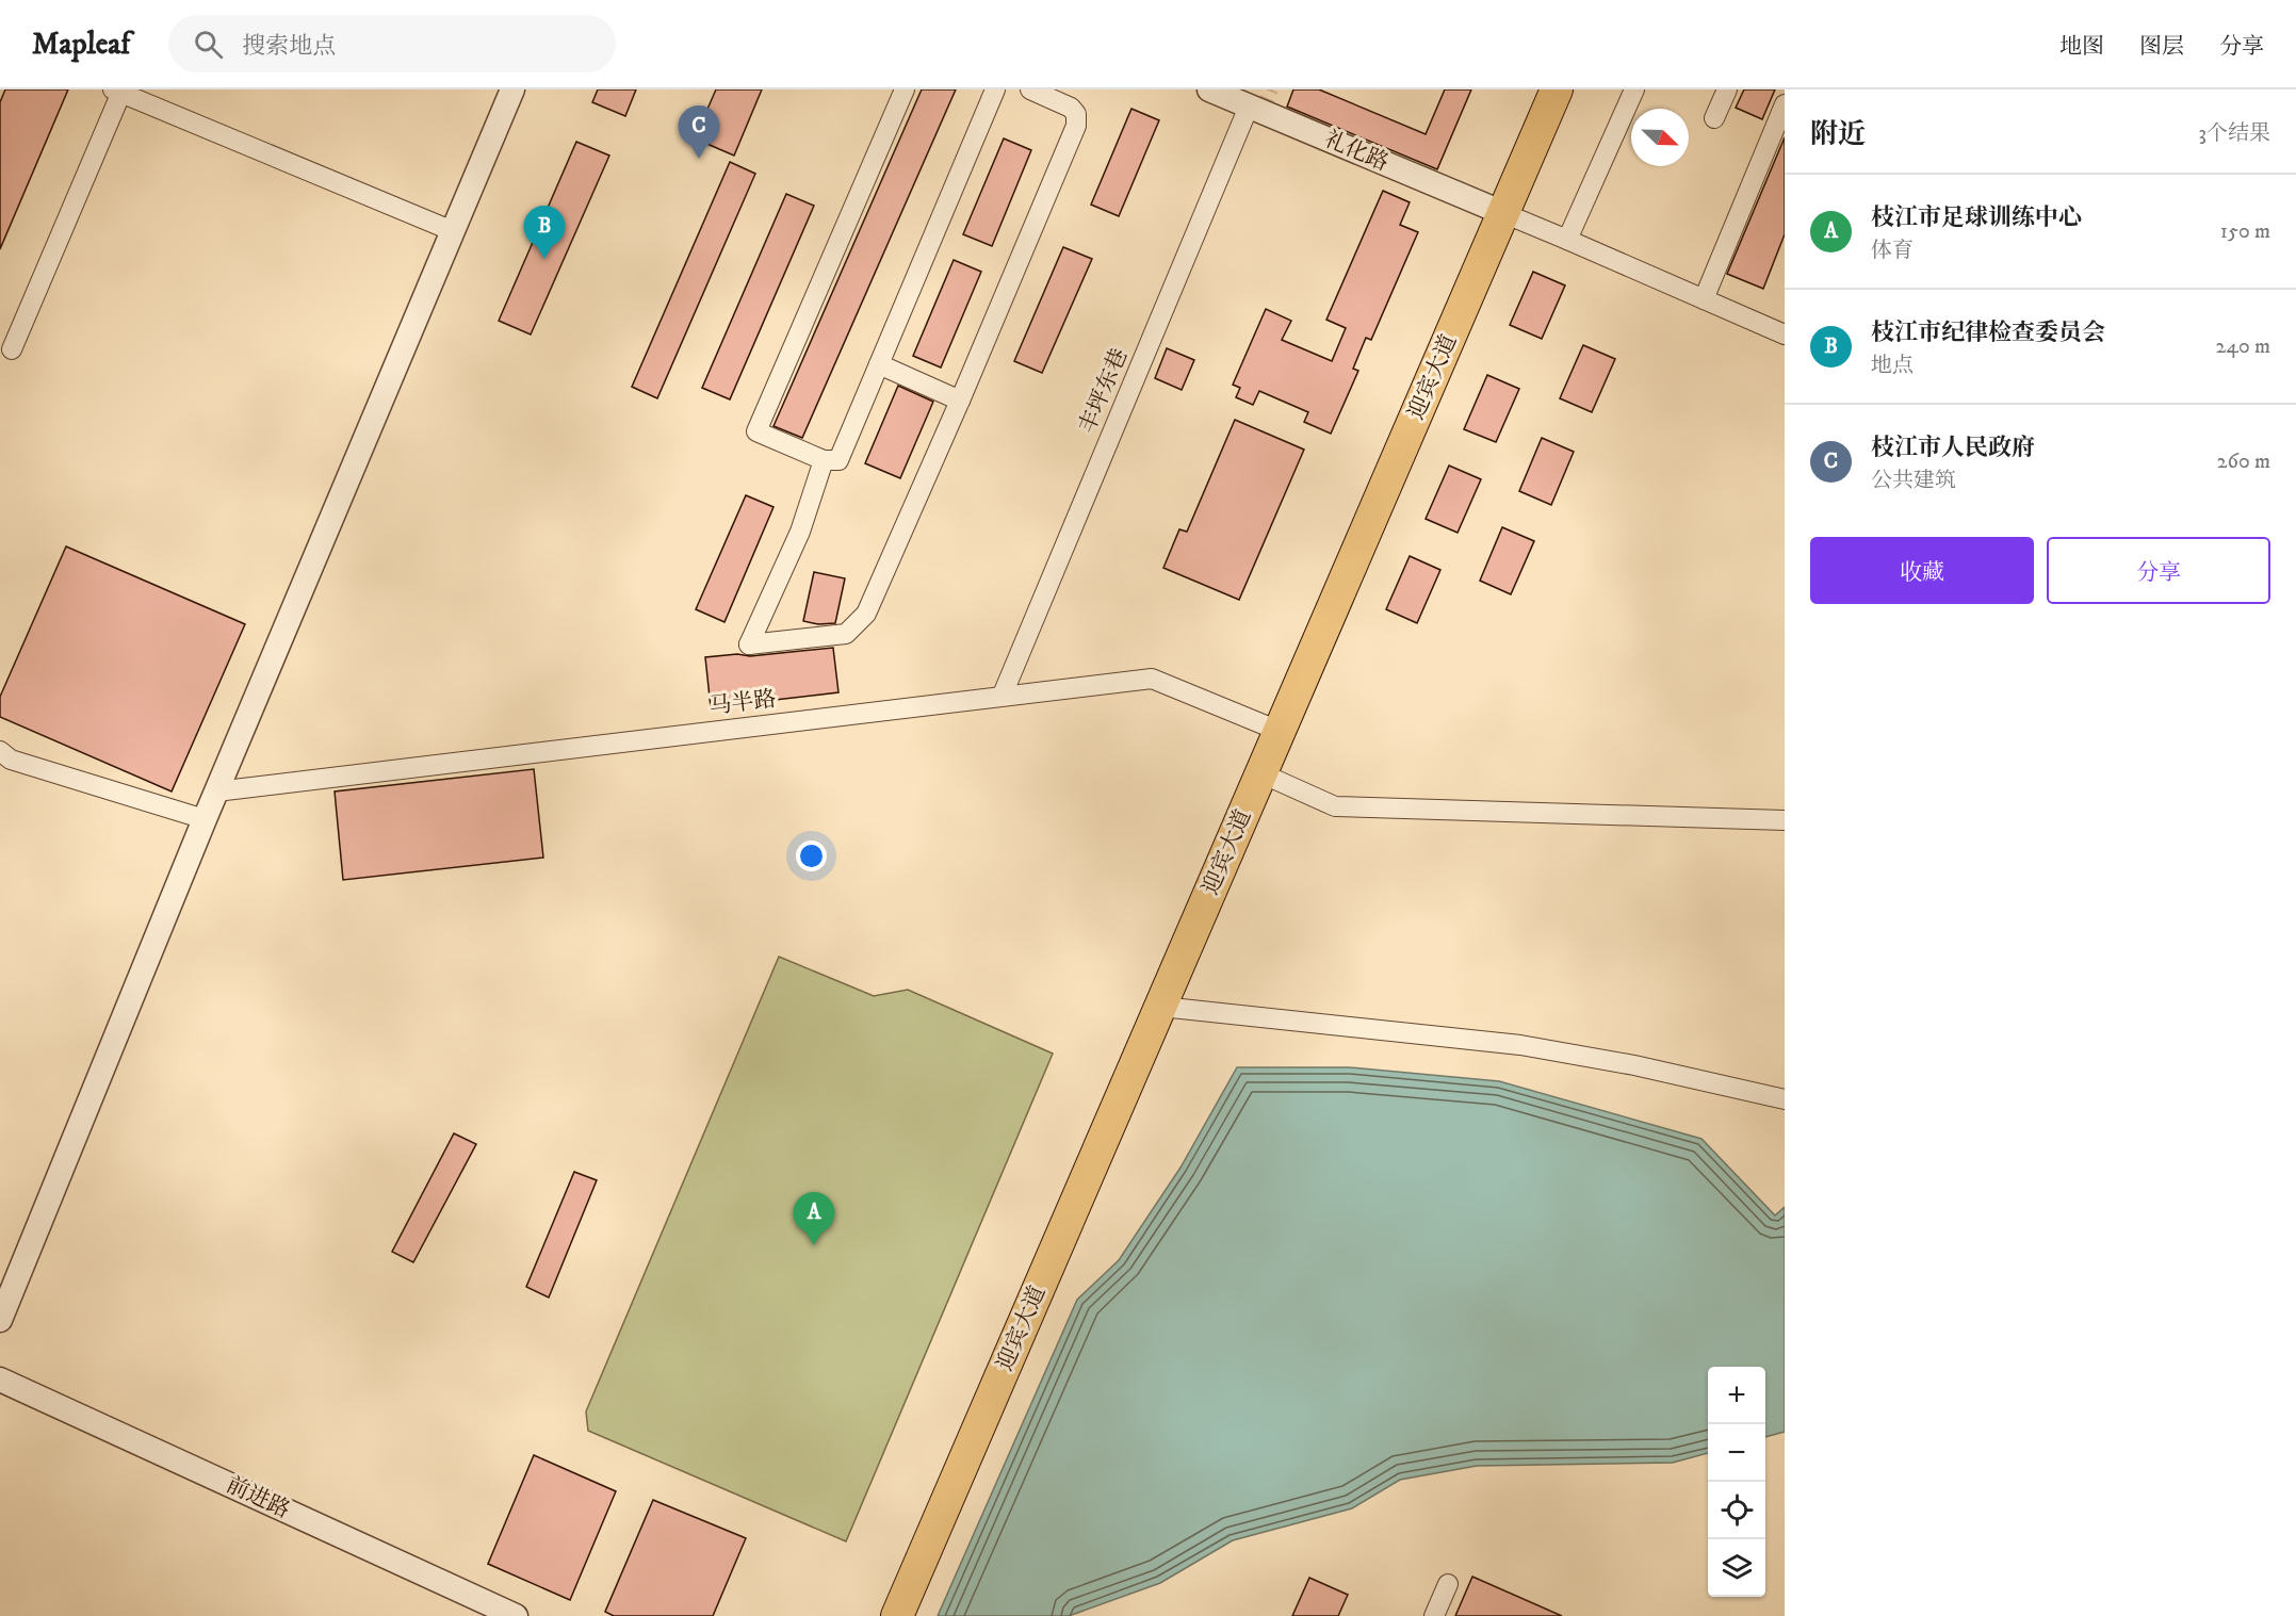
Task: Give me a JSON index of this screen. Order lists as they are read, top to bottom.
{
  "streets": {
    "main road": ["迎宾大道"],
    "street": [
      "礼化路",
      "丰坪东巷",
      "马半路",
      "前进路"
    ]
  },
  "crossings": [
    ["礼化路", "迎宾大道"],
    ["礼化路", "丰坪东巷"],
    ["迎宾大道", "马半路"],
    ["丰坪东巷", "马半路"]
  ],
  "north": "bottom right",
  "page": {
    "header": "Mapleaf",
    "search": "搜索地点",
    "nav": ["地图", "图层", "分享"],
    "heading": ["附近", "3个结果"],
    "pins": ["C", "B", "A"],
    "list": [
      {
        "mark": "A",
        "name": "枝江市足球训练中心",
        "note": "体育",
        "value": "150 m"
      },
      {
        "mark": "B",
        "name": "枝江市纪律检查委员会",
        "note": "地点",
        "value": "240 m"
      },
      {
        "mark": "C",
        "name": "枝江市人民政府",
        "note": "公共建筑",
        "value": "260 m"
      }
    ],
    "buttons": ["收藏", "分享"],
    "map_buttons": ["+", "−"]
  }
}
